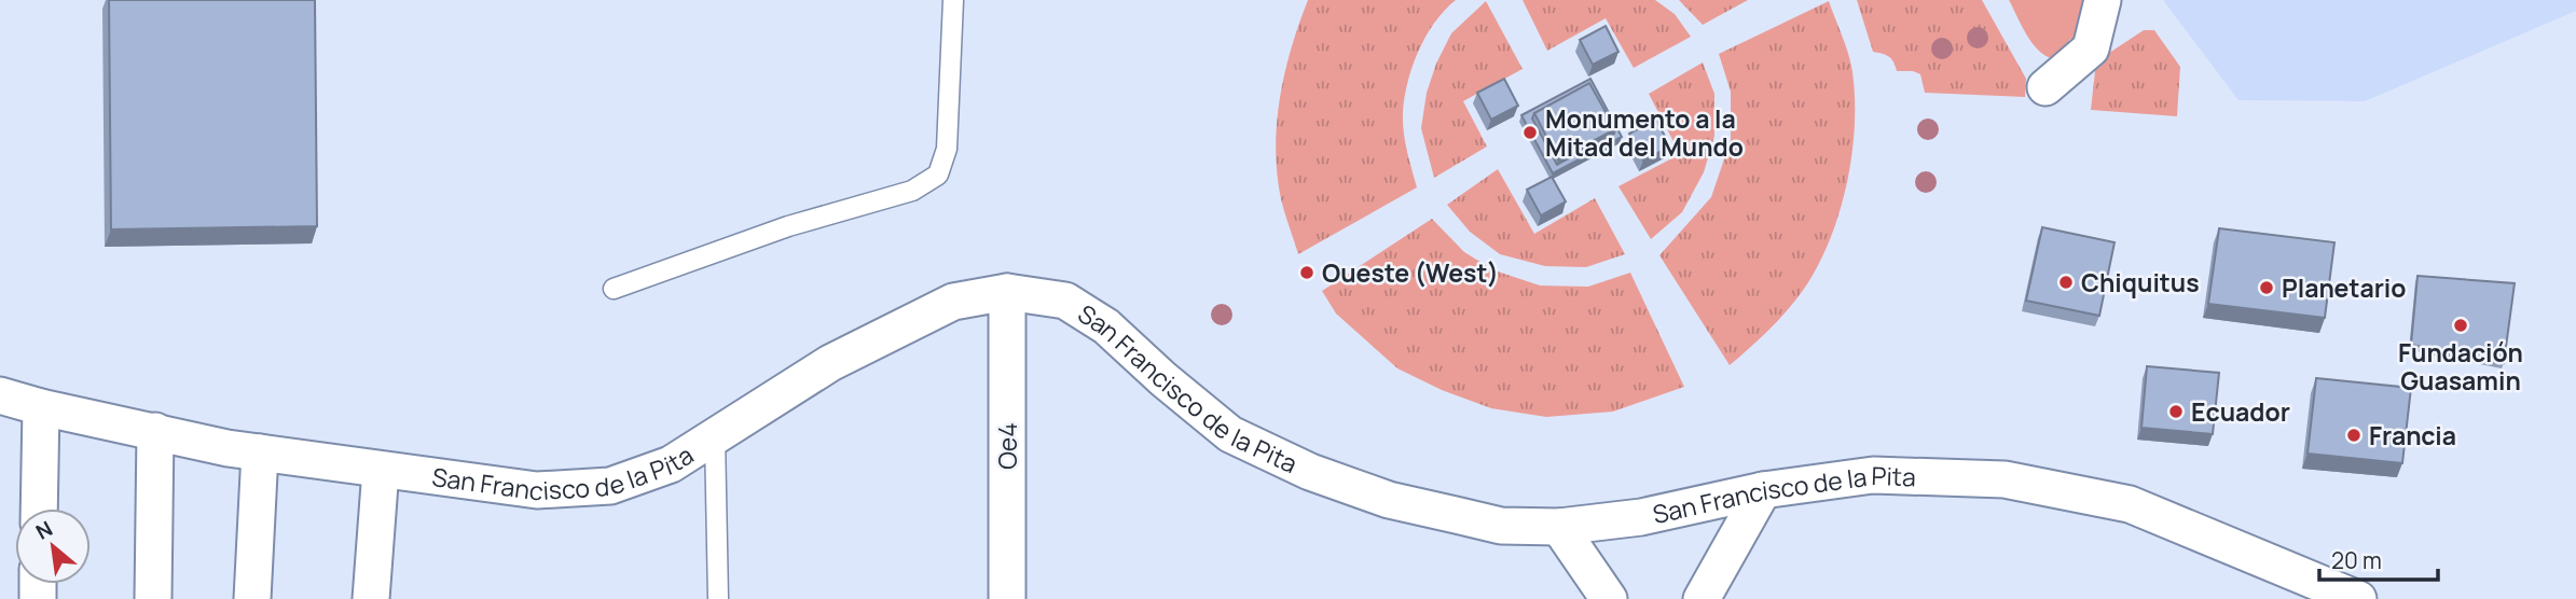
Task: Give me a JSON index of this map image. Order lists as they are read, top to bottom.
{
  "streets": {
    "street": ["San Francisco de la Pita", "Oe4"]
  },
  "crossings": [
    ["San Francisco de la Pita", "Oe4"]
  ],
  "places": [
    "Monumento a la Mitad del Mundo",
    "Oueste (West)",
    "Chiquitus",
    "Planetario",
    "Fundación Guasamin",
    "Ecuador",
    "Francia"
  ],
  "scale_bar": "20 m",
  "north": "top left"
}
